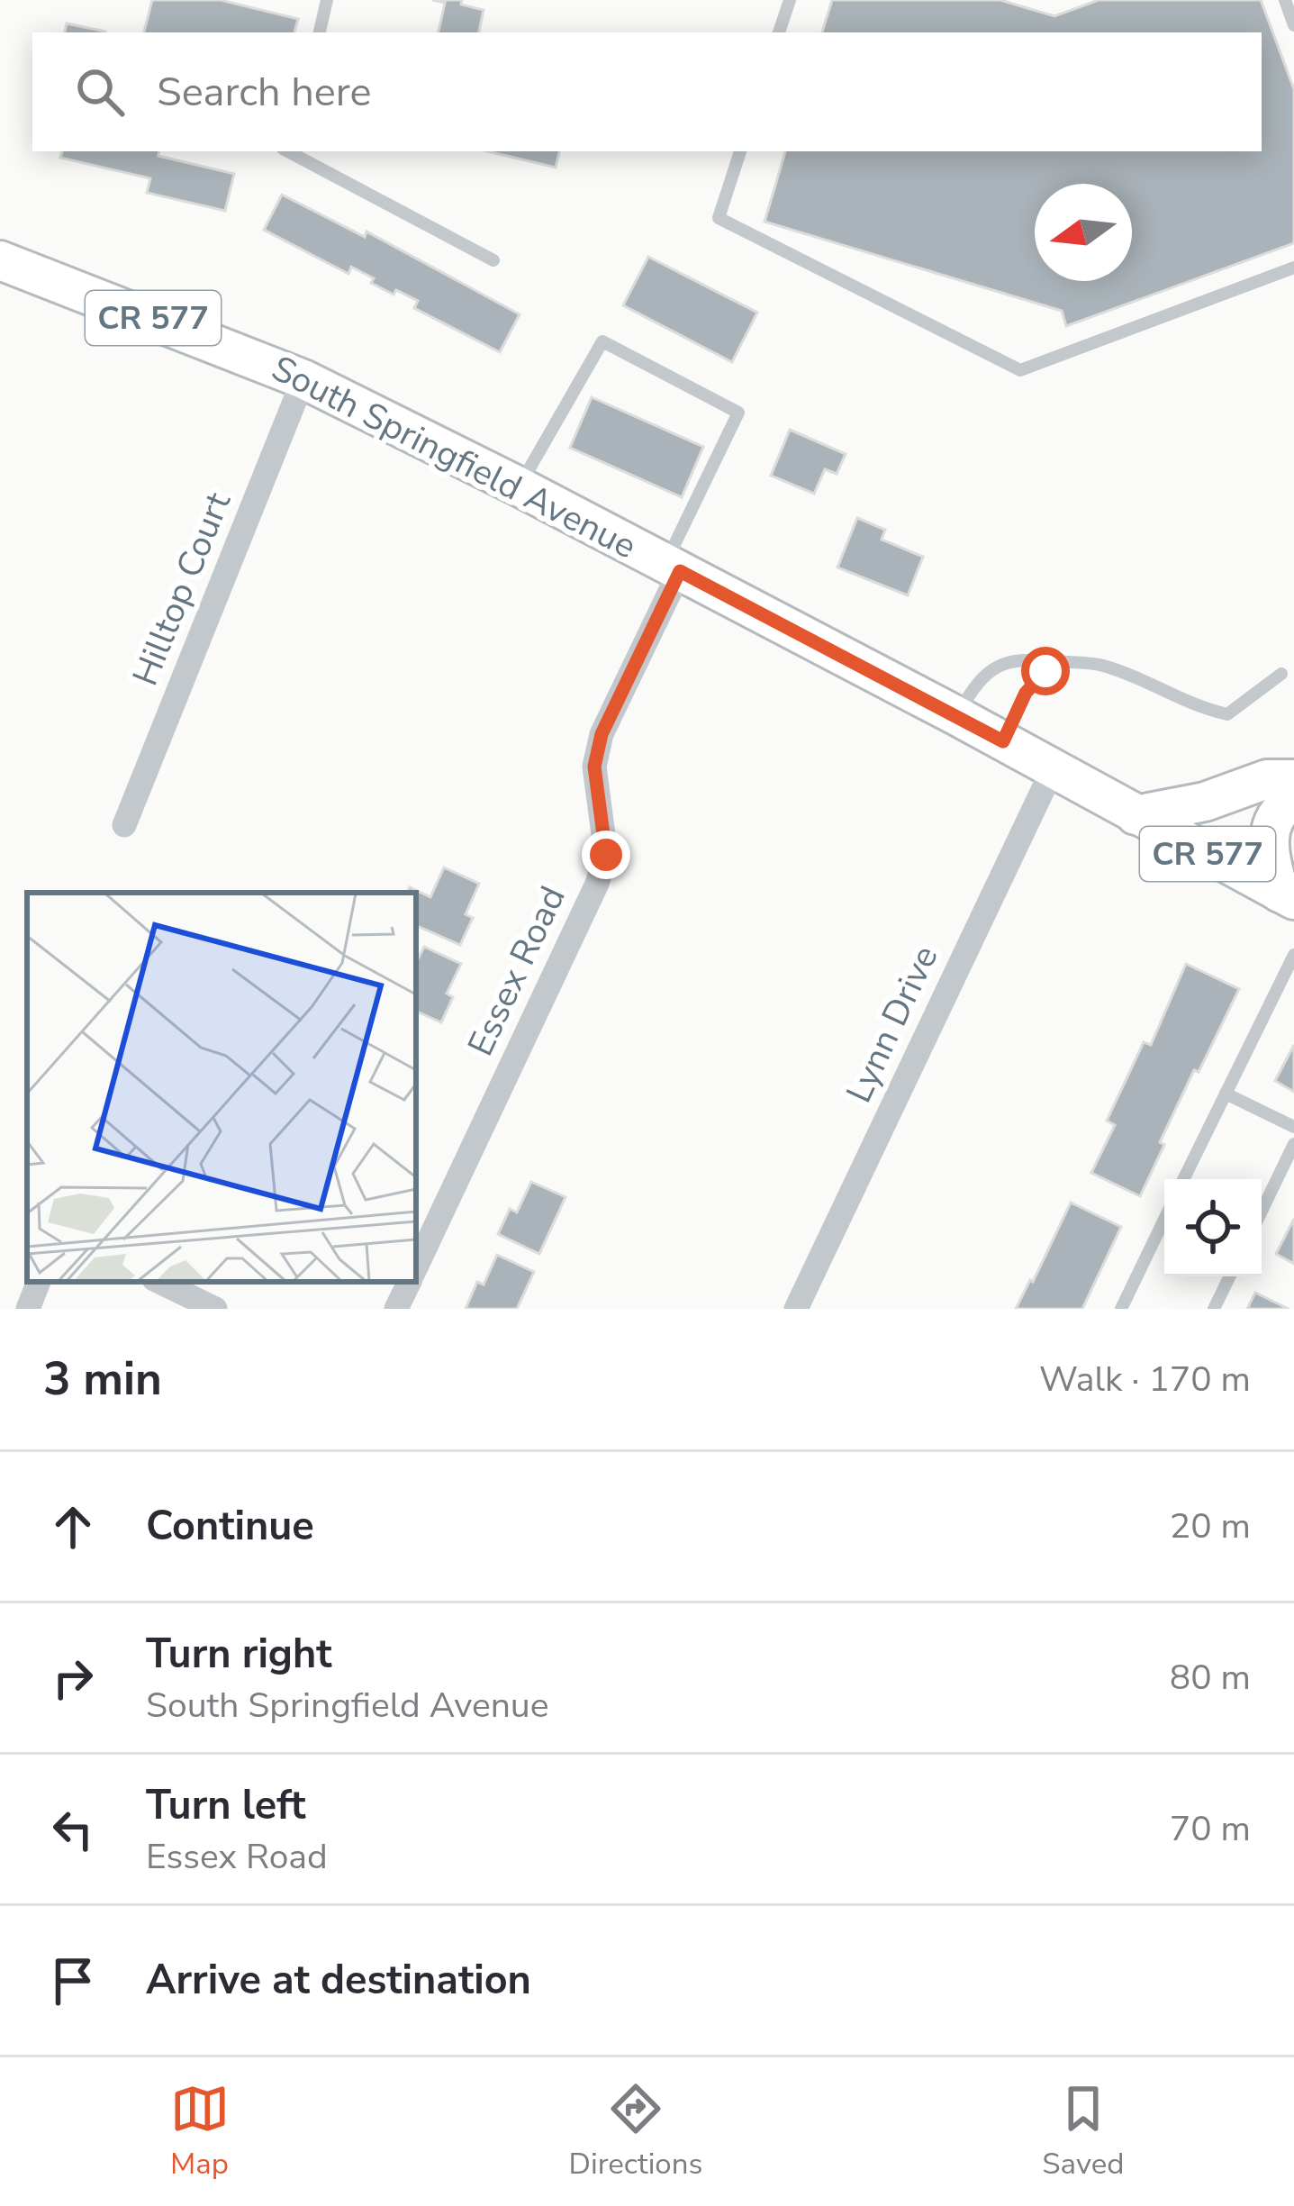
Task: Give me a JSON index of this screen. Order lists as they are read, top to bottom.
{
  "streets": {
    "main road": ["CR 577", "South Springfield Avenue"],
    "street": ["Hilltop Court", "Essex Road", "Lynn Drive"]
  },
  "crossings": [
    ["South Springfield Avenue", "Hilltop Court"],
    ["South Springfield Avenue", "Essex Road"],
    ["South Springfield Avenue", "Lynn Drive"]
  ],
  "north": "left",
  "page": {
    "search": "Search here",
    "heading": ["3 min", "Walk · 170 m"],
    "list": [
      ["Continue", "20 m"],
      ["Turn right", "South Springfield Avenue", "80 m"],
      ["Turn left", "Essex Road", "70 m"],
      "Arrive at destination"
    ],
    "nav": ["Map", "Directions", "Saved"]
  }
}
